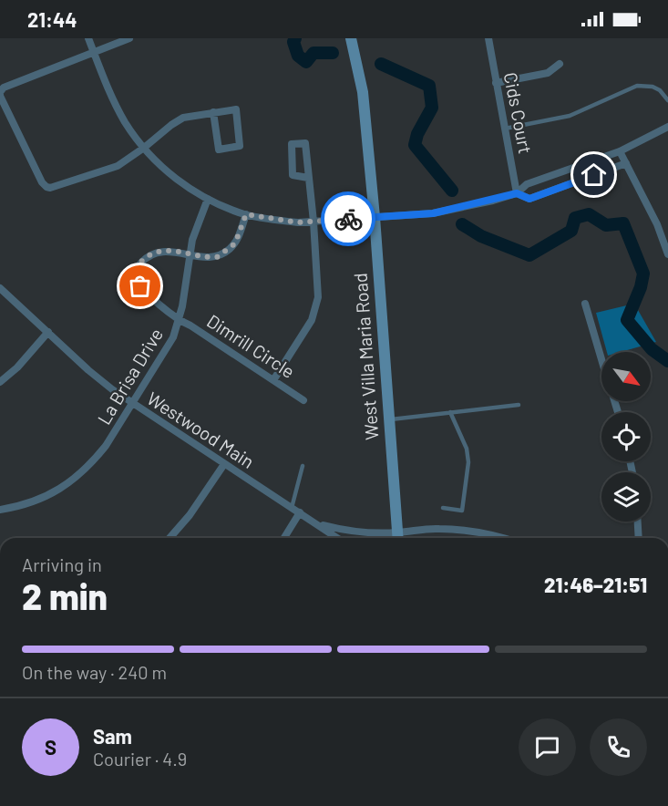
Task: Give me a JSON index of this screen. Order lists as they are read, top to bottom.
{
  "streets": {
    "main road": ["West Villa Maria Road"],
    "street": [
      "Cids Court",
      "Dimrill Circle",
      "La Brisa Drive",
      "Westwood Main"
    ]
  },
  "crossings": [
    ["Dimrill Circle", "La Brisa Drive"],
    ["West Villa Maria Road", "Westwood Main"],
    ["La Brisa Drive", "Westwood Main"]
  ],
  "north": "bottom right",
  "page": {
    "status": "21:44",
    "heading": ["2 min", "Arriving in", "21:46–21:51"],
    "panel": ["Sam", "Courier · 4.9"],
    "bar": "On the way · 240 m",
    "round": "S"
  }
}
